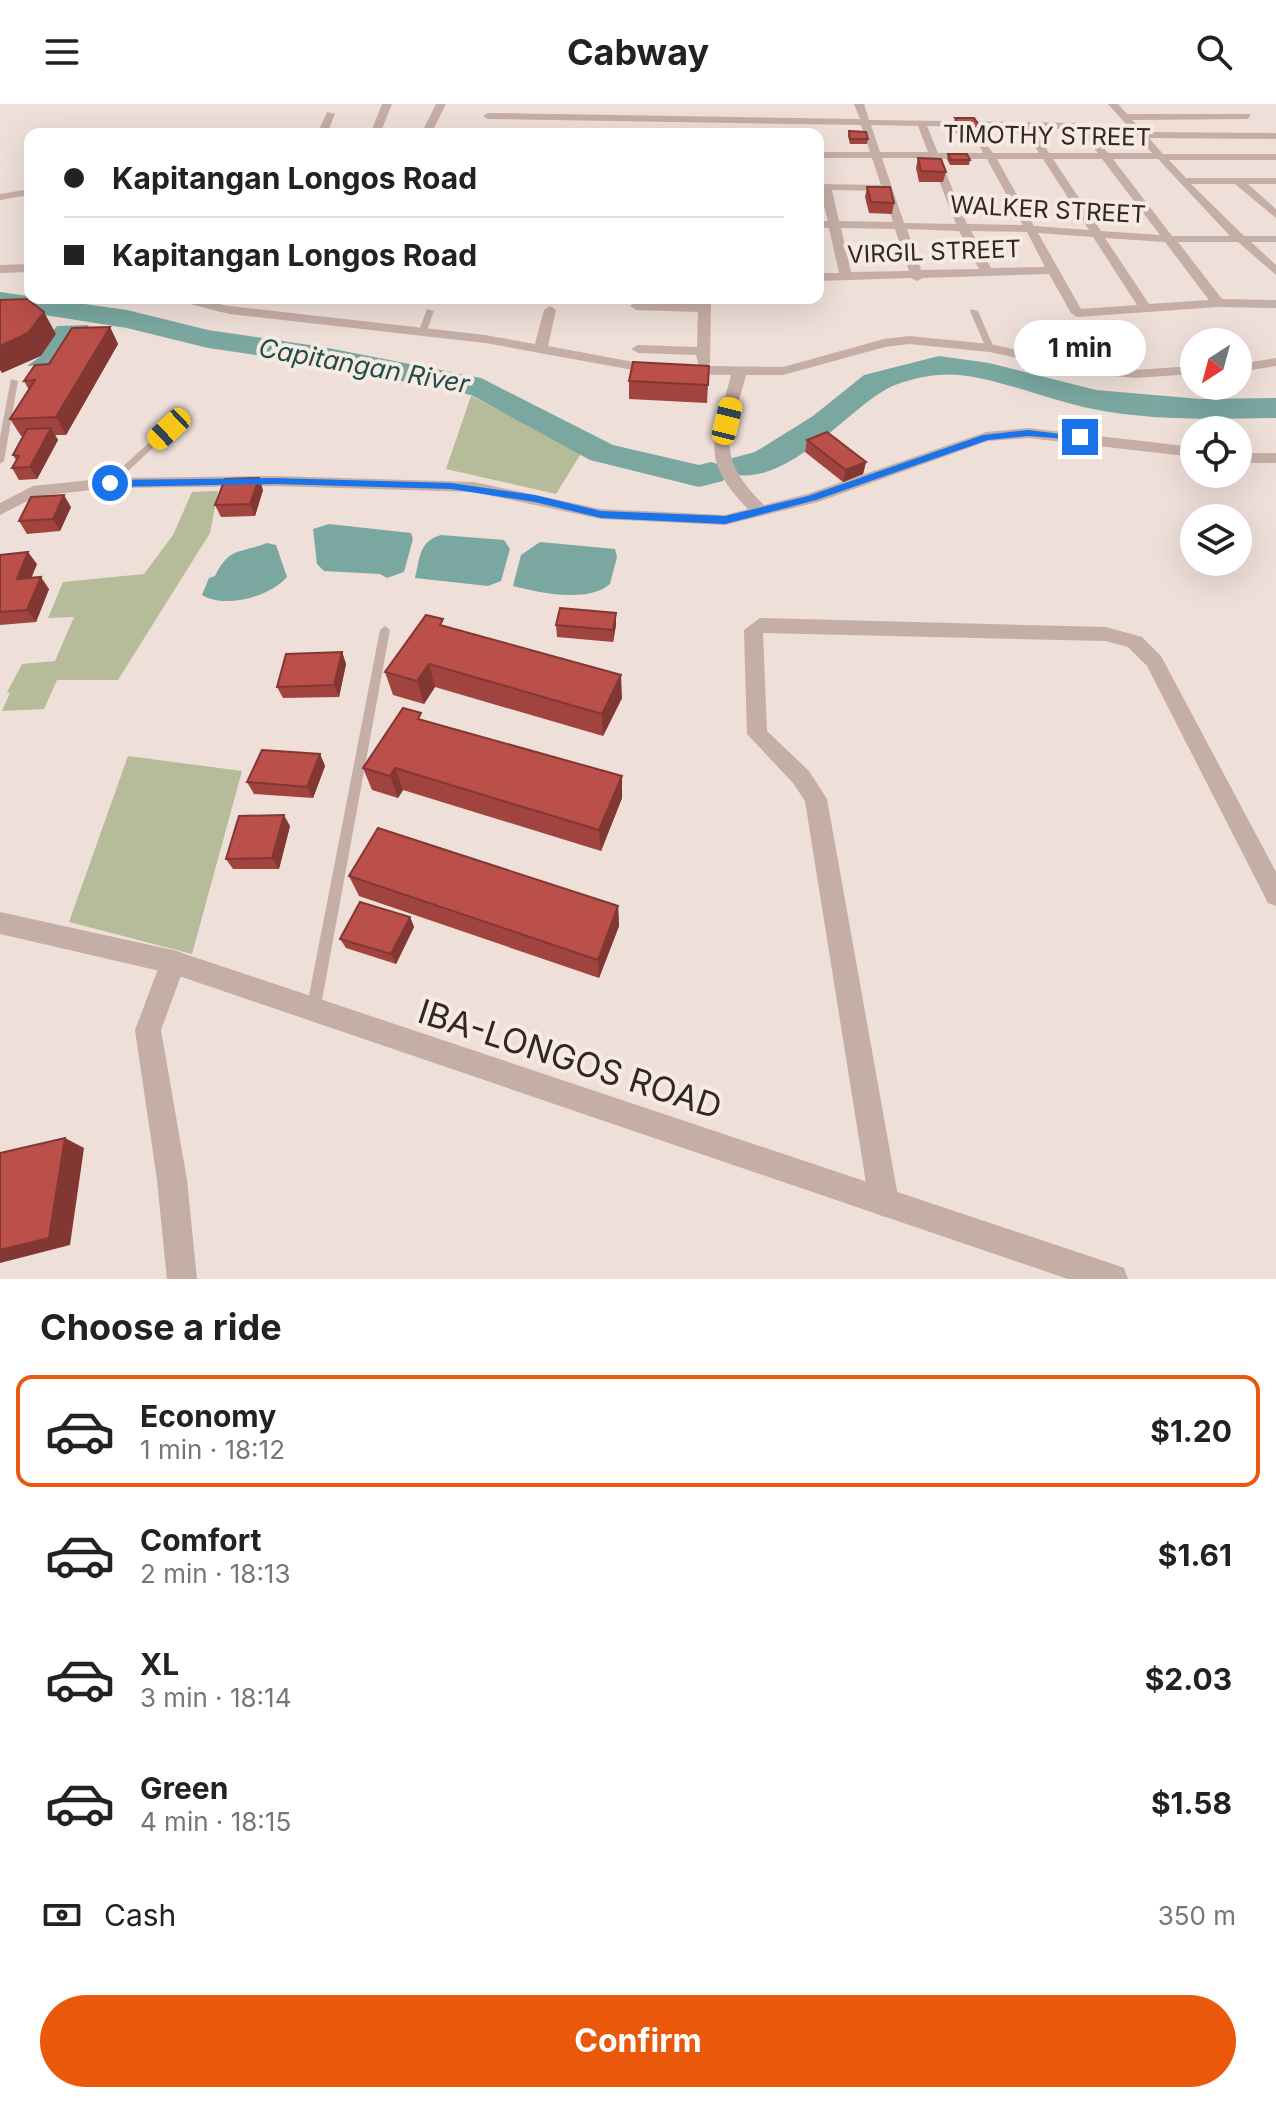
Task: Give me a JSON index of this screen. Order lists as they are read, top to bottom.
{
  "streets": {
    "street": [
      "TIMOTHY STREET",
      "WALKER STREET",
      "VIRGIL STREET",
      "IBA-LONGOS ROAD"
    ]
  },
  "water": ["Capitangan River"],
  "north": "bottom left",
  "page": {
    "header": "Cabway",
    "banner": ["Kapitangan Longos Road", "Kapitangan Longos Road"],
    "bubble": "1 min",
    "heading": "Choose a ride",
    "list": [
      {
        "name": "Economy",
        "note": "1 min · 18:12",
        "value": "$1.20"
      },
      {
        "name": "Comfort",
        "note": "2 min · 18:13",
        "value": "$1.61"
      },
      {
        "name": "XL",
        "note": "3 min · 18:14",
        "value": "$2.03"
      },
      {
        "name": "Green",
        "note": "4 min · 18:15",
        "value": "$1.58"
      }
    ],
    "pay": ["Cash", "350 m"],
    "buttons": "Confirm"
  }
}
